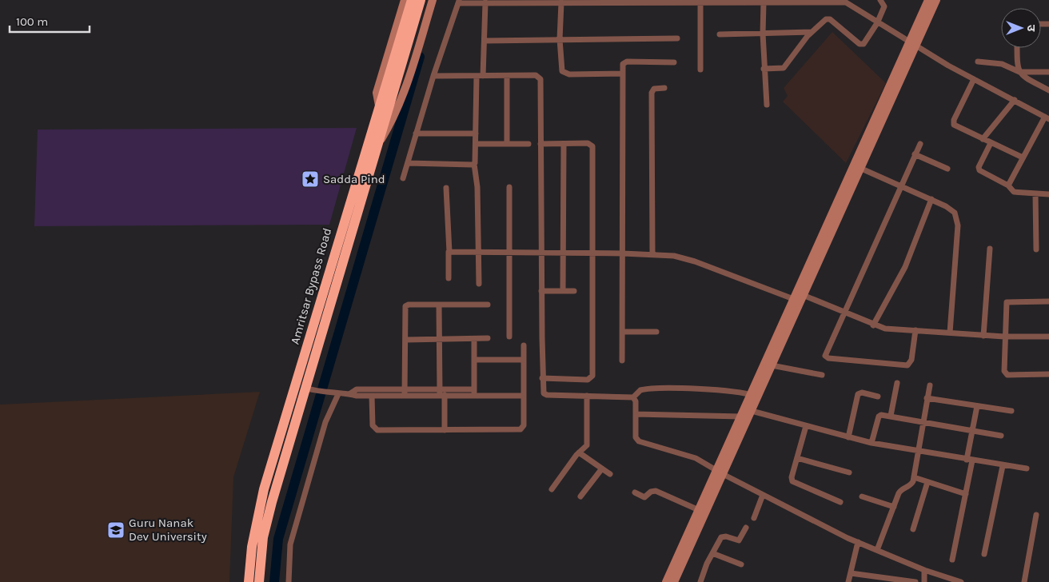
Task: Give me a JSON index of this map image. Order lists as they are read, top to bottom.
{
  "streets": {
    "highway": ["Amritsar Bypass Road"]
  },
  "places": {
    "place": ["Sadda Pind"],
    "school or university": ["Guru Nanak Dev University"]
  },
  "scale_bar": "100 m",
  "north": "right"
}
